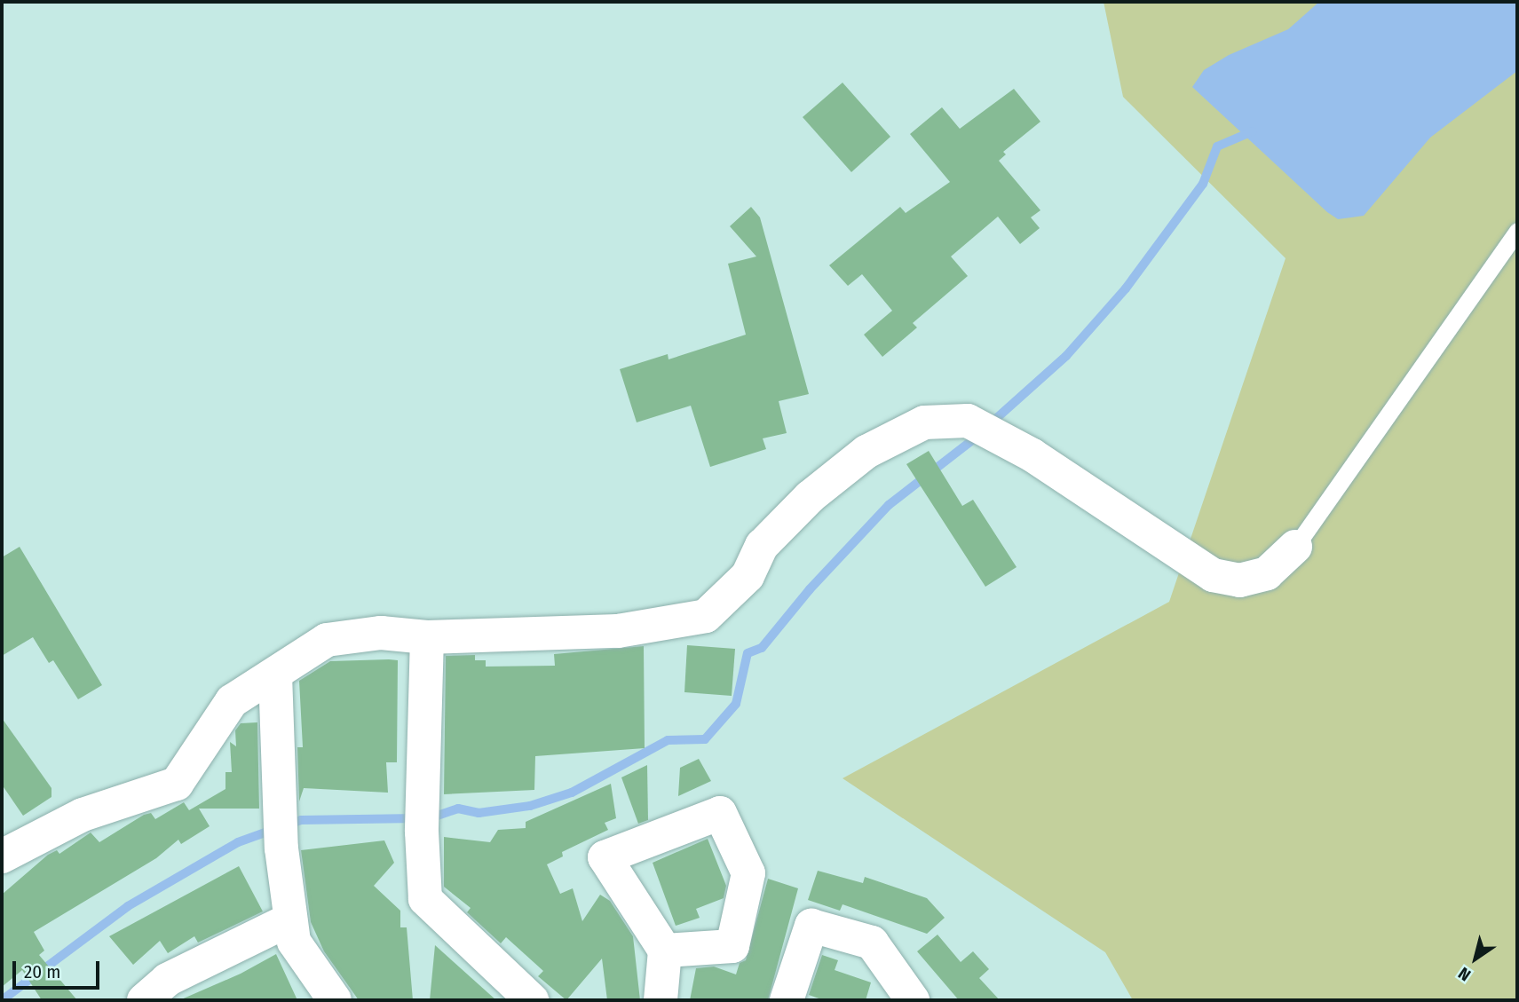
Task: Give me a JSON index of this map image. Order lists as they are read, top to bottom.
{
  "scale_bar": "20 m",
  "north": "bottom left"
}
